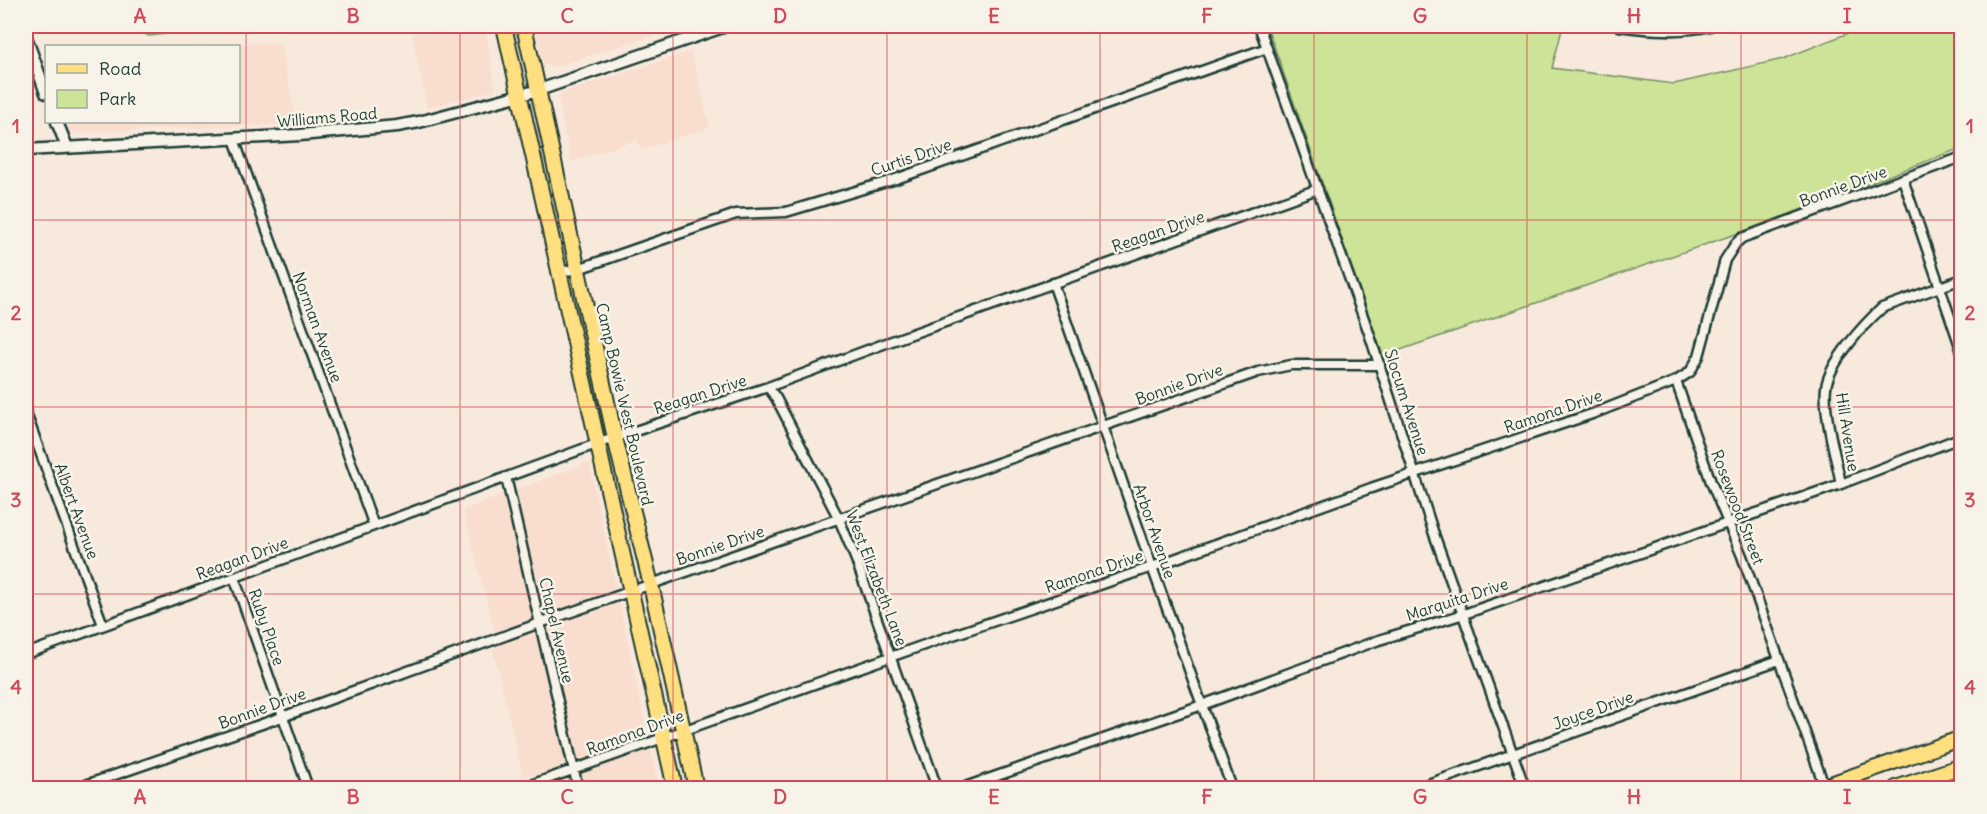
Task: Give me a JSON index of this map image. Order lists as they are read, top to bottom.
{
  "streets": {
    "main road": ["Camp Bowie West Boulevard"],
    "street": [
      "Williams Road",
      "Curtis Drive",
      "Bonnie Drive",
      "Reagan Drive",
      "Norman Avenue",
      "Slocum Avenue",
      "Ramona Drive",
      "Hill Avenue",
      "Rosewood Street",
      "Albert Avenue",
      "Arbor Avenue",
      "West Elizabeth Lane",
      "Marquita Drive",
      "Ruby Place",
      "Chapel Avenue",
      "Joyce Drive"
    ]
  },
  "crossings": [
    ["Williams Road", "Norman Avenue"],
    ["Williams Road", "Camp Bowie West Boulevard"],
    ["Curtis Drive", "Slocum Avenue"],
    ["Curtis Drive", "Camp Bowie West Boulevard"],
    ["Bonnie Drive", "Slocum Avenue"],
    ["Bonnie Drive", "Camp Bowie West Boulevard"],
    ["Bonnie Drive", "Ramona Drive"],
    ["Bonnie Drive", "Rosewood Street"],
    ["Bonnie Drive", "Arbor Avenue"],
    ["Bonnie Drive", "West Elizabeth Lane"],
    ["Bonnie Drive", "Ruby Place"],
    ["Bonnie Drive", "Chapel Avenue"],
    ["Reagan Drive", "Norman Avenue"],
    ["Reagan Drive", "Slocum Avenue"],
    ["Reagan Drive", "Camp Bowie West Boulevard"],
    ["Reagan Drive", "Albert Avenue"],
    ["Reagan Drive", "Arbor Avenue"],
    ["Reagan Drive", "West Elizabeth Lane"],
    ["Reagan Drive", "Ruby Place"],
    ["Reagan Drive", "Chapel Avenue"],
    ["Slocum Avenue", "Ramona Drive"],
    ["Slocum Avenue", "Marquita Drive"],
    ["Slocum Avenue", "Joyce Drive"],
    ["Camp Bowie West Boulevard", "Ramona Drive"],
    ["Ramona Drive", "Rosewood Street"],
    ["Ramona Drive", "Arbor Avenue"],
    ["Ramona Drive", "West Elizabeth Lane"],
    ["Ramona Drive", "Chapel Avenue"],
    ["Hill Avenue", "Marquita Drive"],
    ["Rosewood Street", "Marquita Drive"],
    ["Rosewood Street", "Joyce Drive"],
    ["Arbor Avenue", "Marquita Drive"]
  ],
  "legend": ["Road", "Park"],
  "grid": {
    "columns": [
      "A",
      "B",
      "C",
      "D",
      "E",
      "F",
      "G",
      "H",
      "I"
    ],
    "rows": [
      "1",
      "2",
      "3",
      "4"
    ]
  }
}
